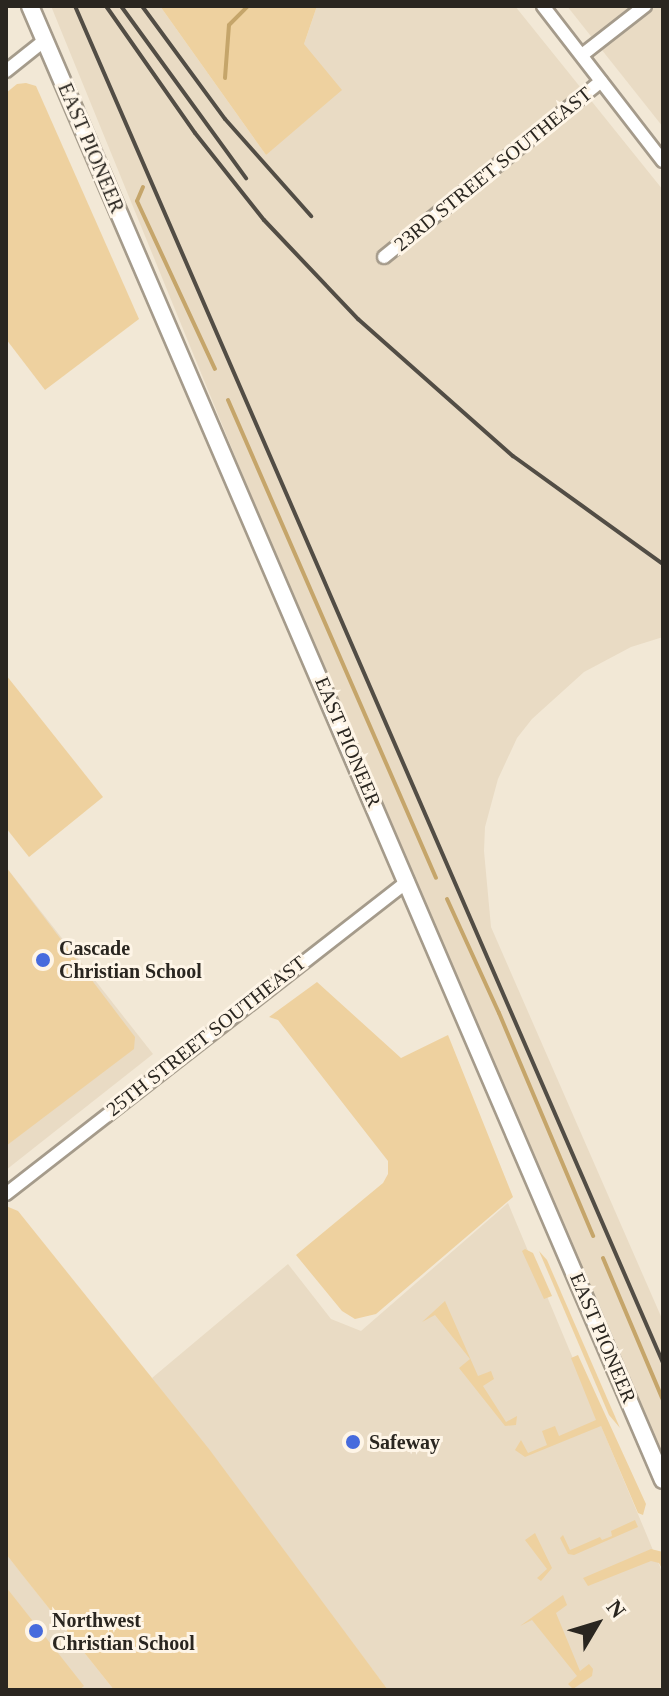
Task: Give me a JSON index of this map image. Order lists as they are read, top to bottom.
{
  "streets": {
    "street": ["EAST PIONEER", "23RD STREET SOUTHEAST", "25TH STREET SOUTHEAST"]
  },
  "crossings": [
    ["EAST PIONEER", "25TH STREET SOUTHEAST"]
  ],
  "places": ["Cascade Christian School", "Safeway", "Northwest Christian School"],
  "north": "top right"
}
